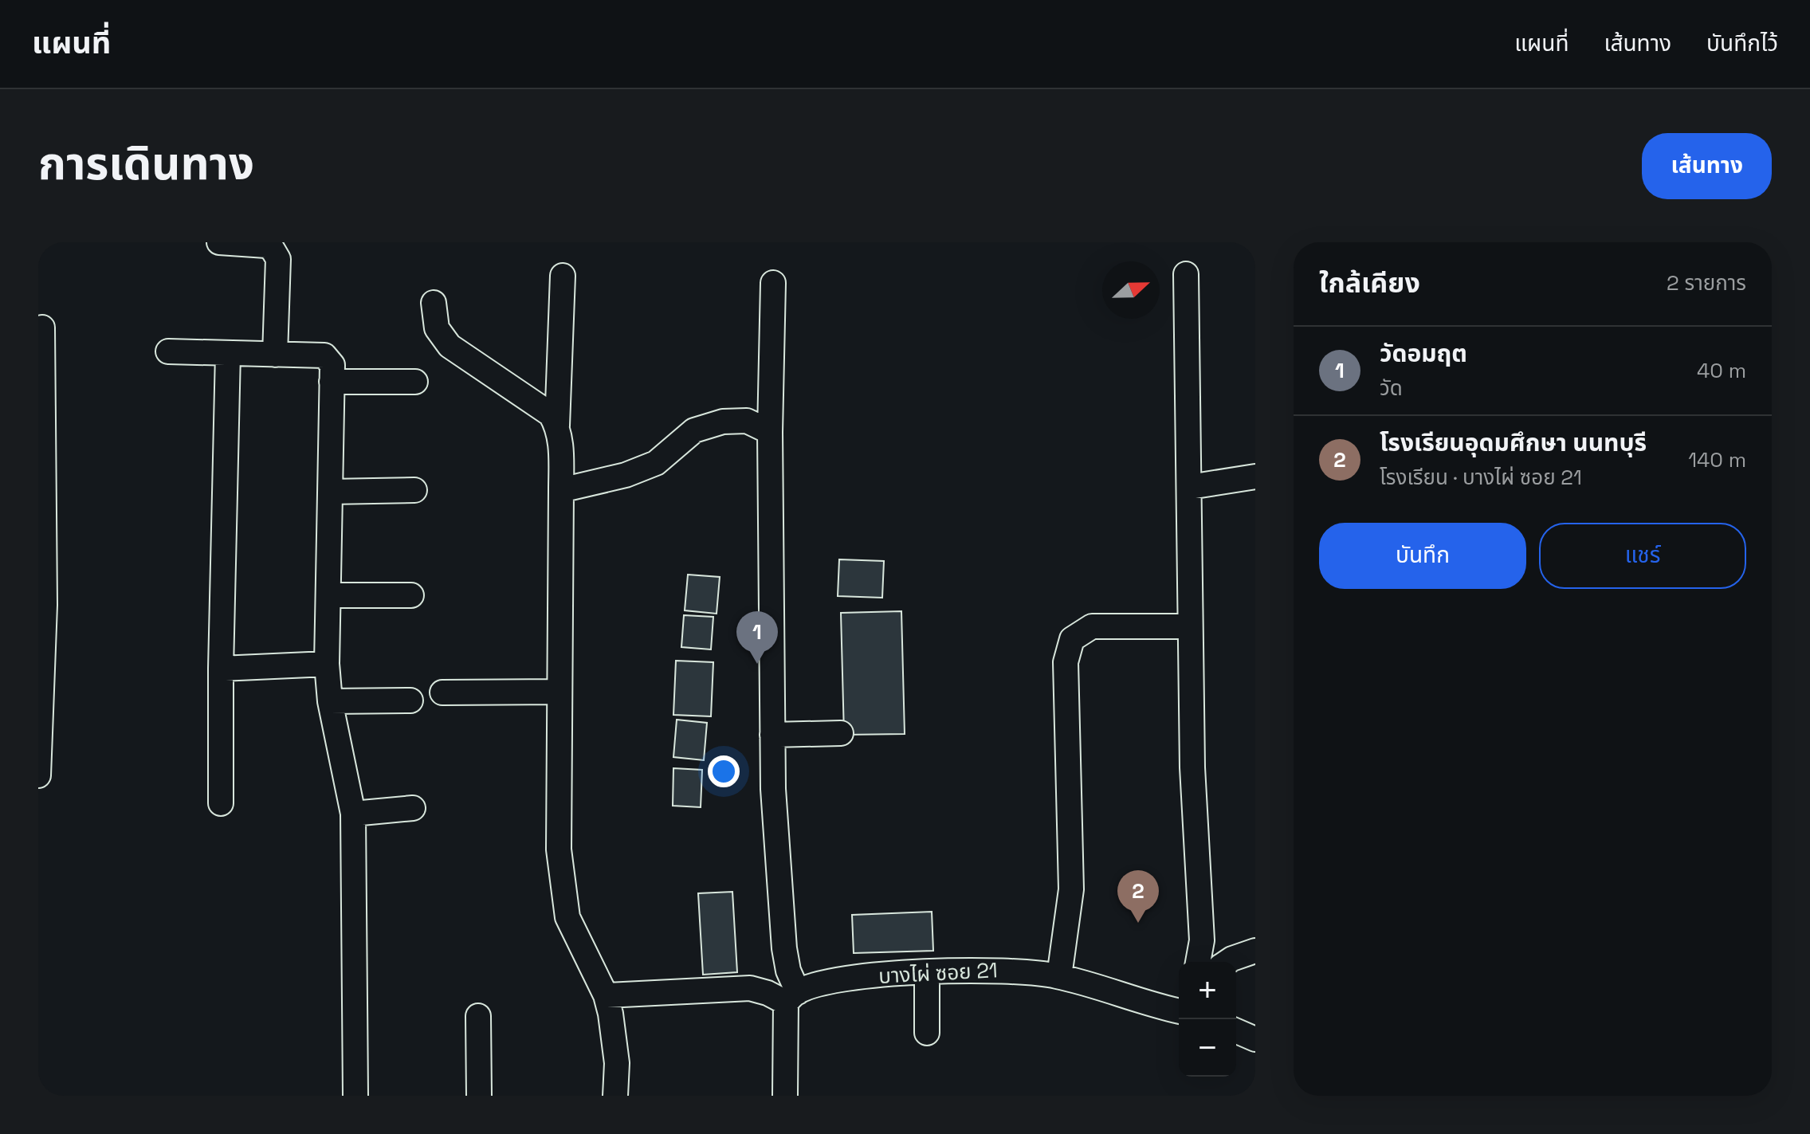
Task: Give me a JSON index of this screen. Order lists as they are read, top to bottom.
{
  "streets": {
    "street": ["บางไผ่ ซอย 21"]
  },
  "north": "right",
  "page": {
    "header": "แผนที่",
    "nav": ["แผนที่", "เส้นทาง", "บันทึกไว้"],
    "title": "การเดินทาง",
    "buttons": [
      "เส้นทาง",
      ["บันทึก", "แชร์"]
    ],
    "heading": ["ใกล้เคียง", "2 รายการ"],
    "list": [
      {
        "mark": "1",
        "name": "วัดอมฤต",
        "note": "วัด",
        "value": "40 m"
      },
      {
        "mark": "2",
        "name": "โรงเรียนอุดมศึกษา นนทบุรี",
        "note": "โรงเรียน · บางไผ่ ซอย 21",
        "value": "140 m"
      }
    ],
    "pins": ["1", "2"],
    "map_buttons": ["+", "−"]
  }
}
